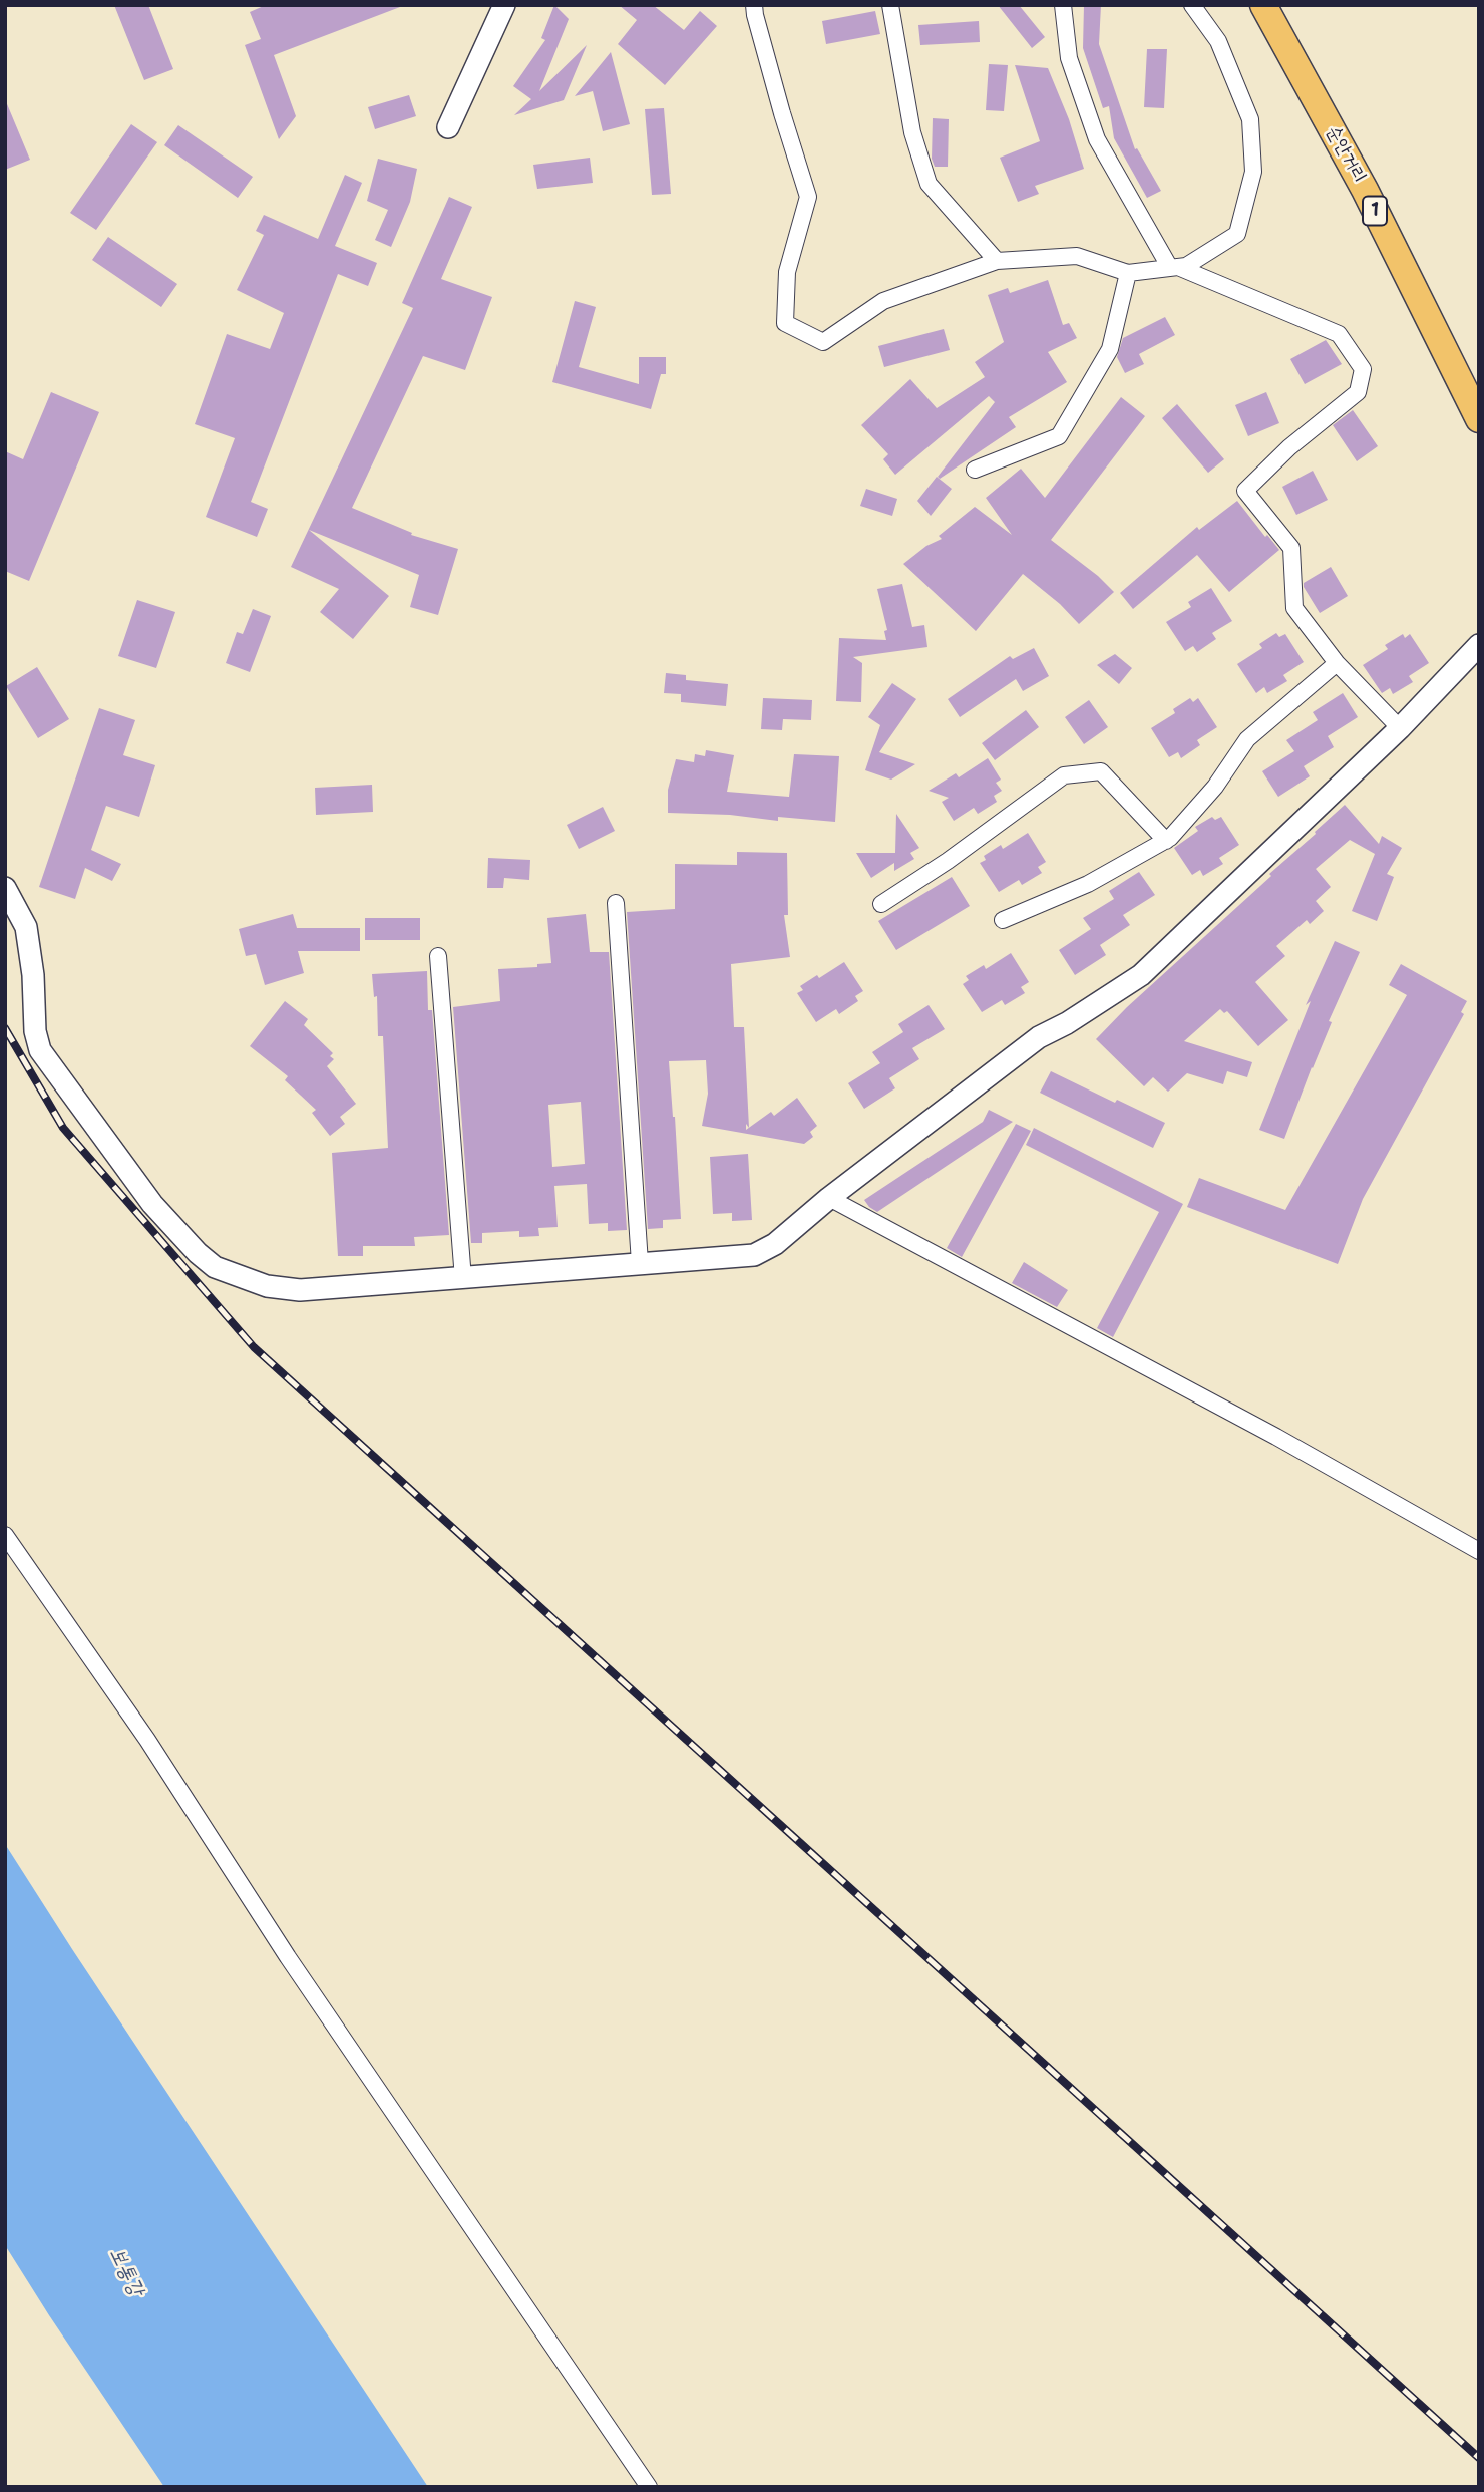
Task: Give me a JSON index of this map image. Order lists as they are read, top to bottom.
{
  "streets": {
    "main road": ["순안거리", "1"]
  },
  "water": ["보통강"]
}
